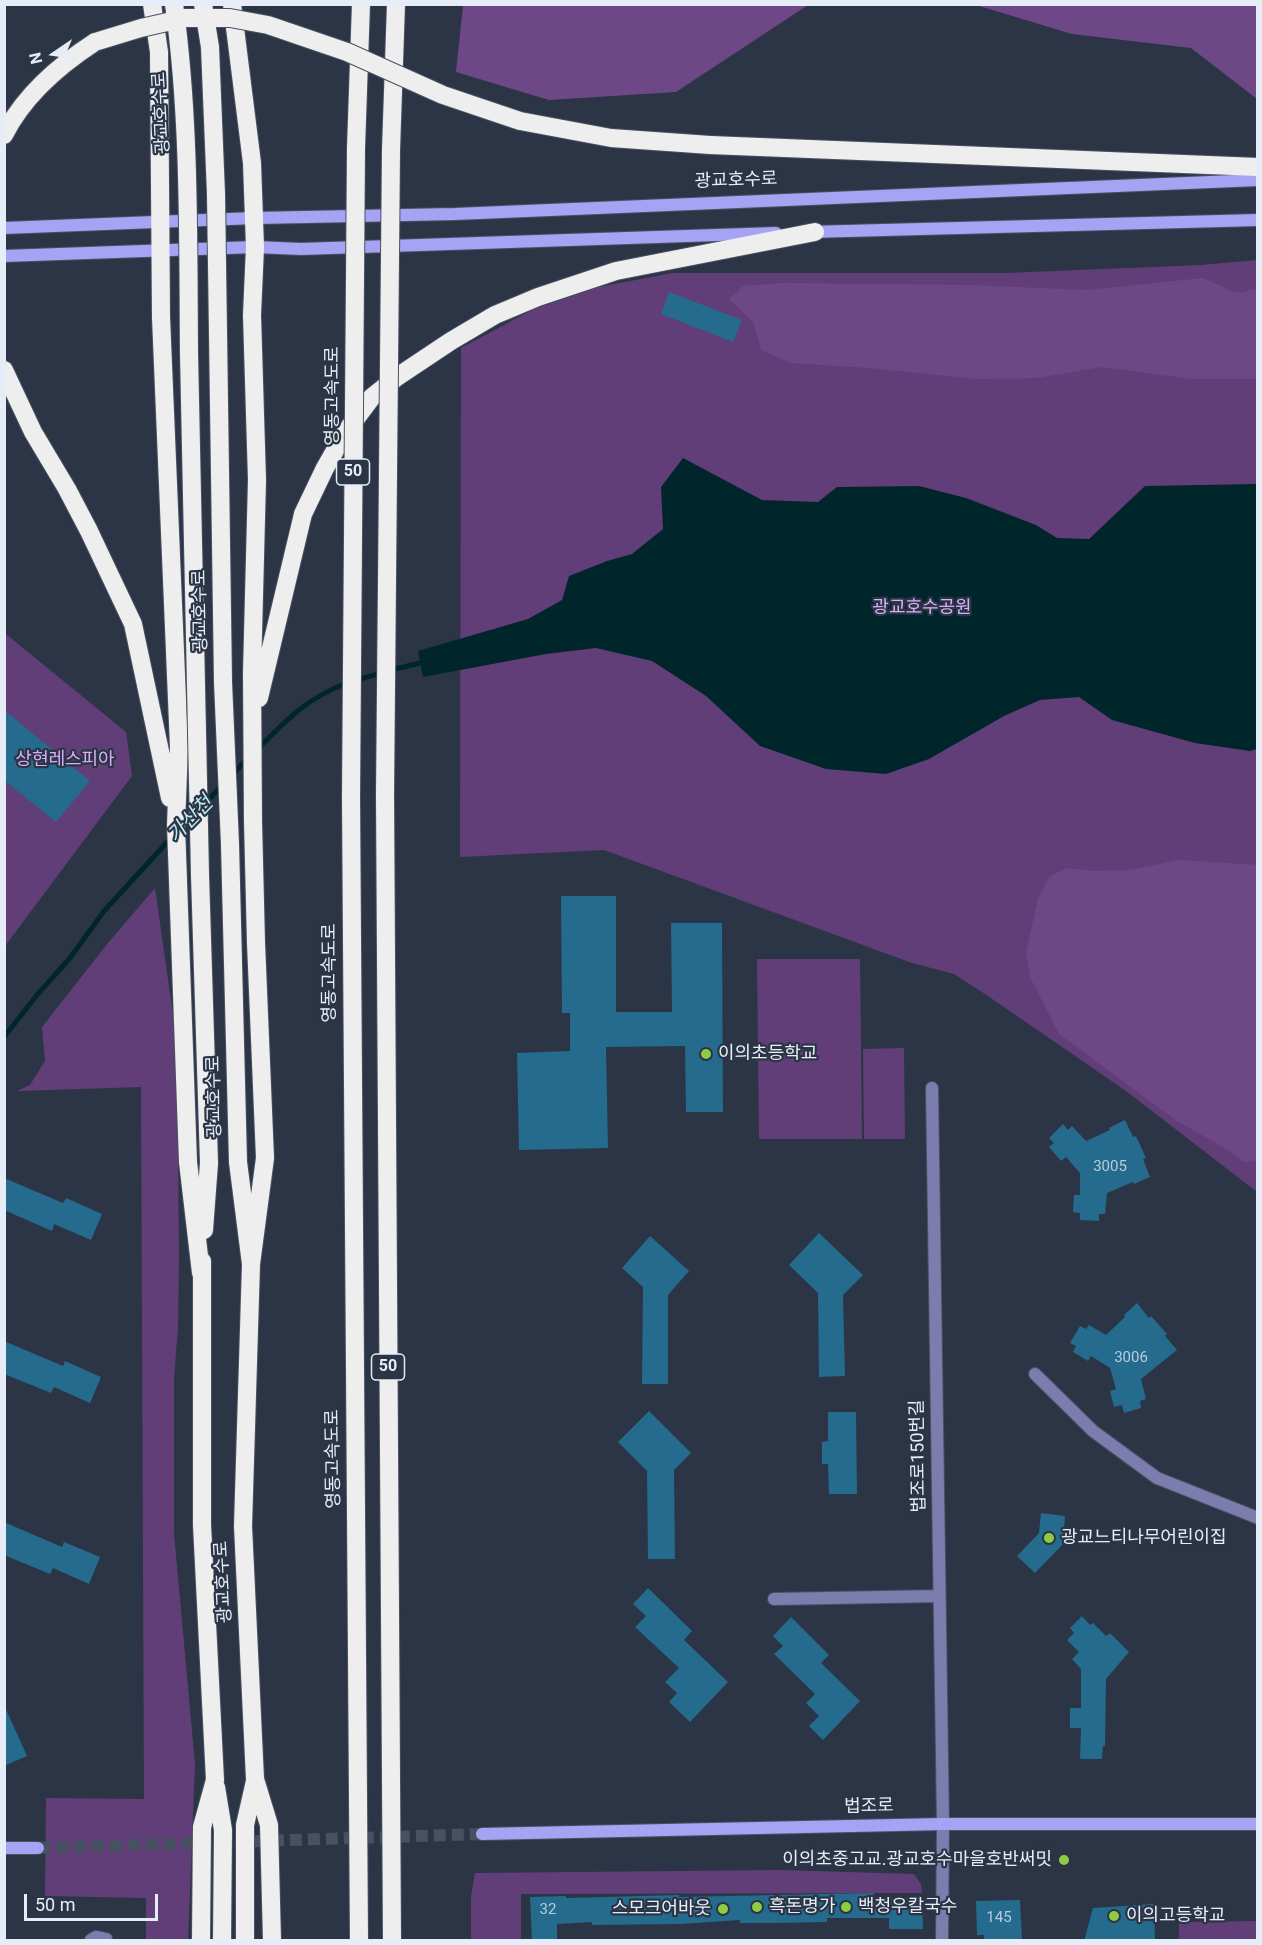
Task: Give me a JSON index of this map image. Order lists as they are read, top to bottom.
{
  "streets": {
    "highway": ["광교호수로", "영동고속도로", "50"],
    "main road": ["법조로"],
    "street": ["법조로150번길"]
  },
  "crossings": [
    ["법조로150번길", "법조로"]
  ],
  "water": ["가산천"],
  "parks": ["광교호수공원", "상현레스피아"],
  "places": [
    "이의초등학교",
    "광교느티나무어린이집",
    "이의초중고교.광교호수마을호반써밋",
    "흑돈명가",
    "백청우칼국수",
    "스모크어바웃",
    "이의고등학교"
  ],
  "house_numbers": [
    "3005",
    "3006",
    "32",
    "145"
  ],
  "scale_bar": "50 m",
  "north": "left"
}
